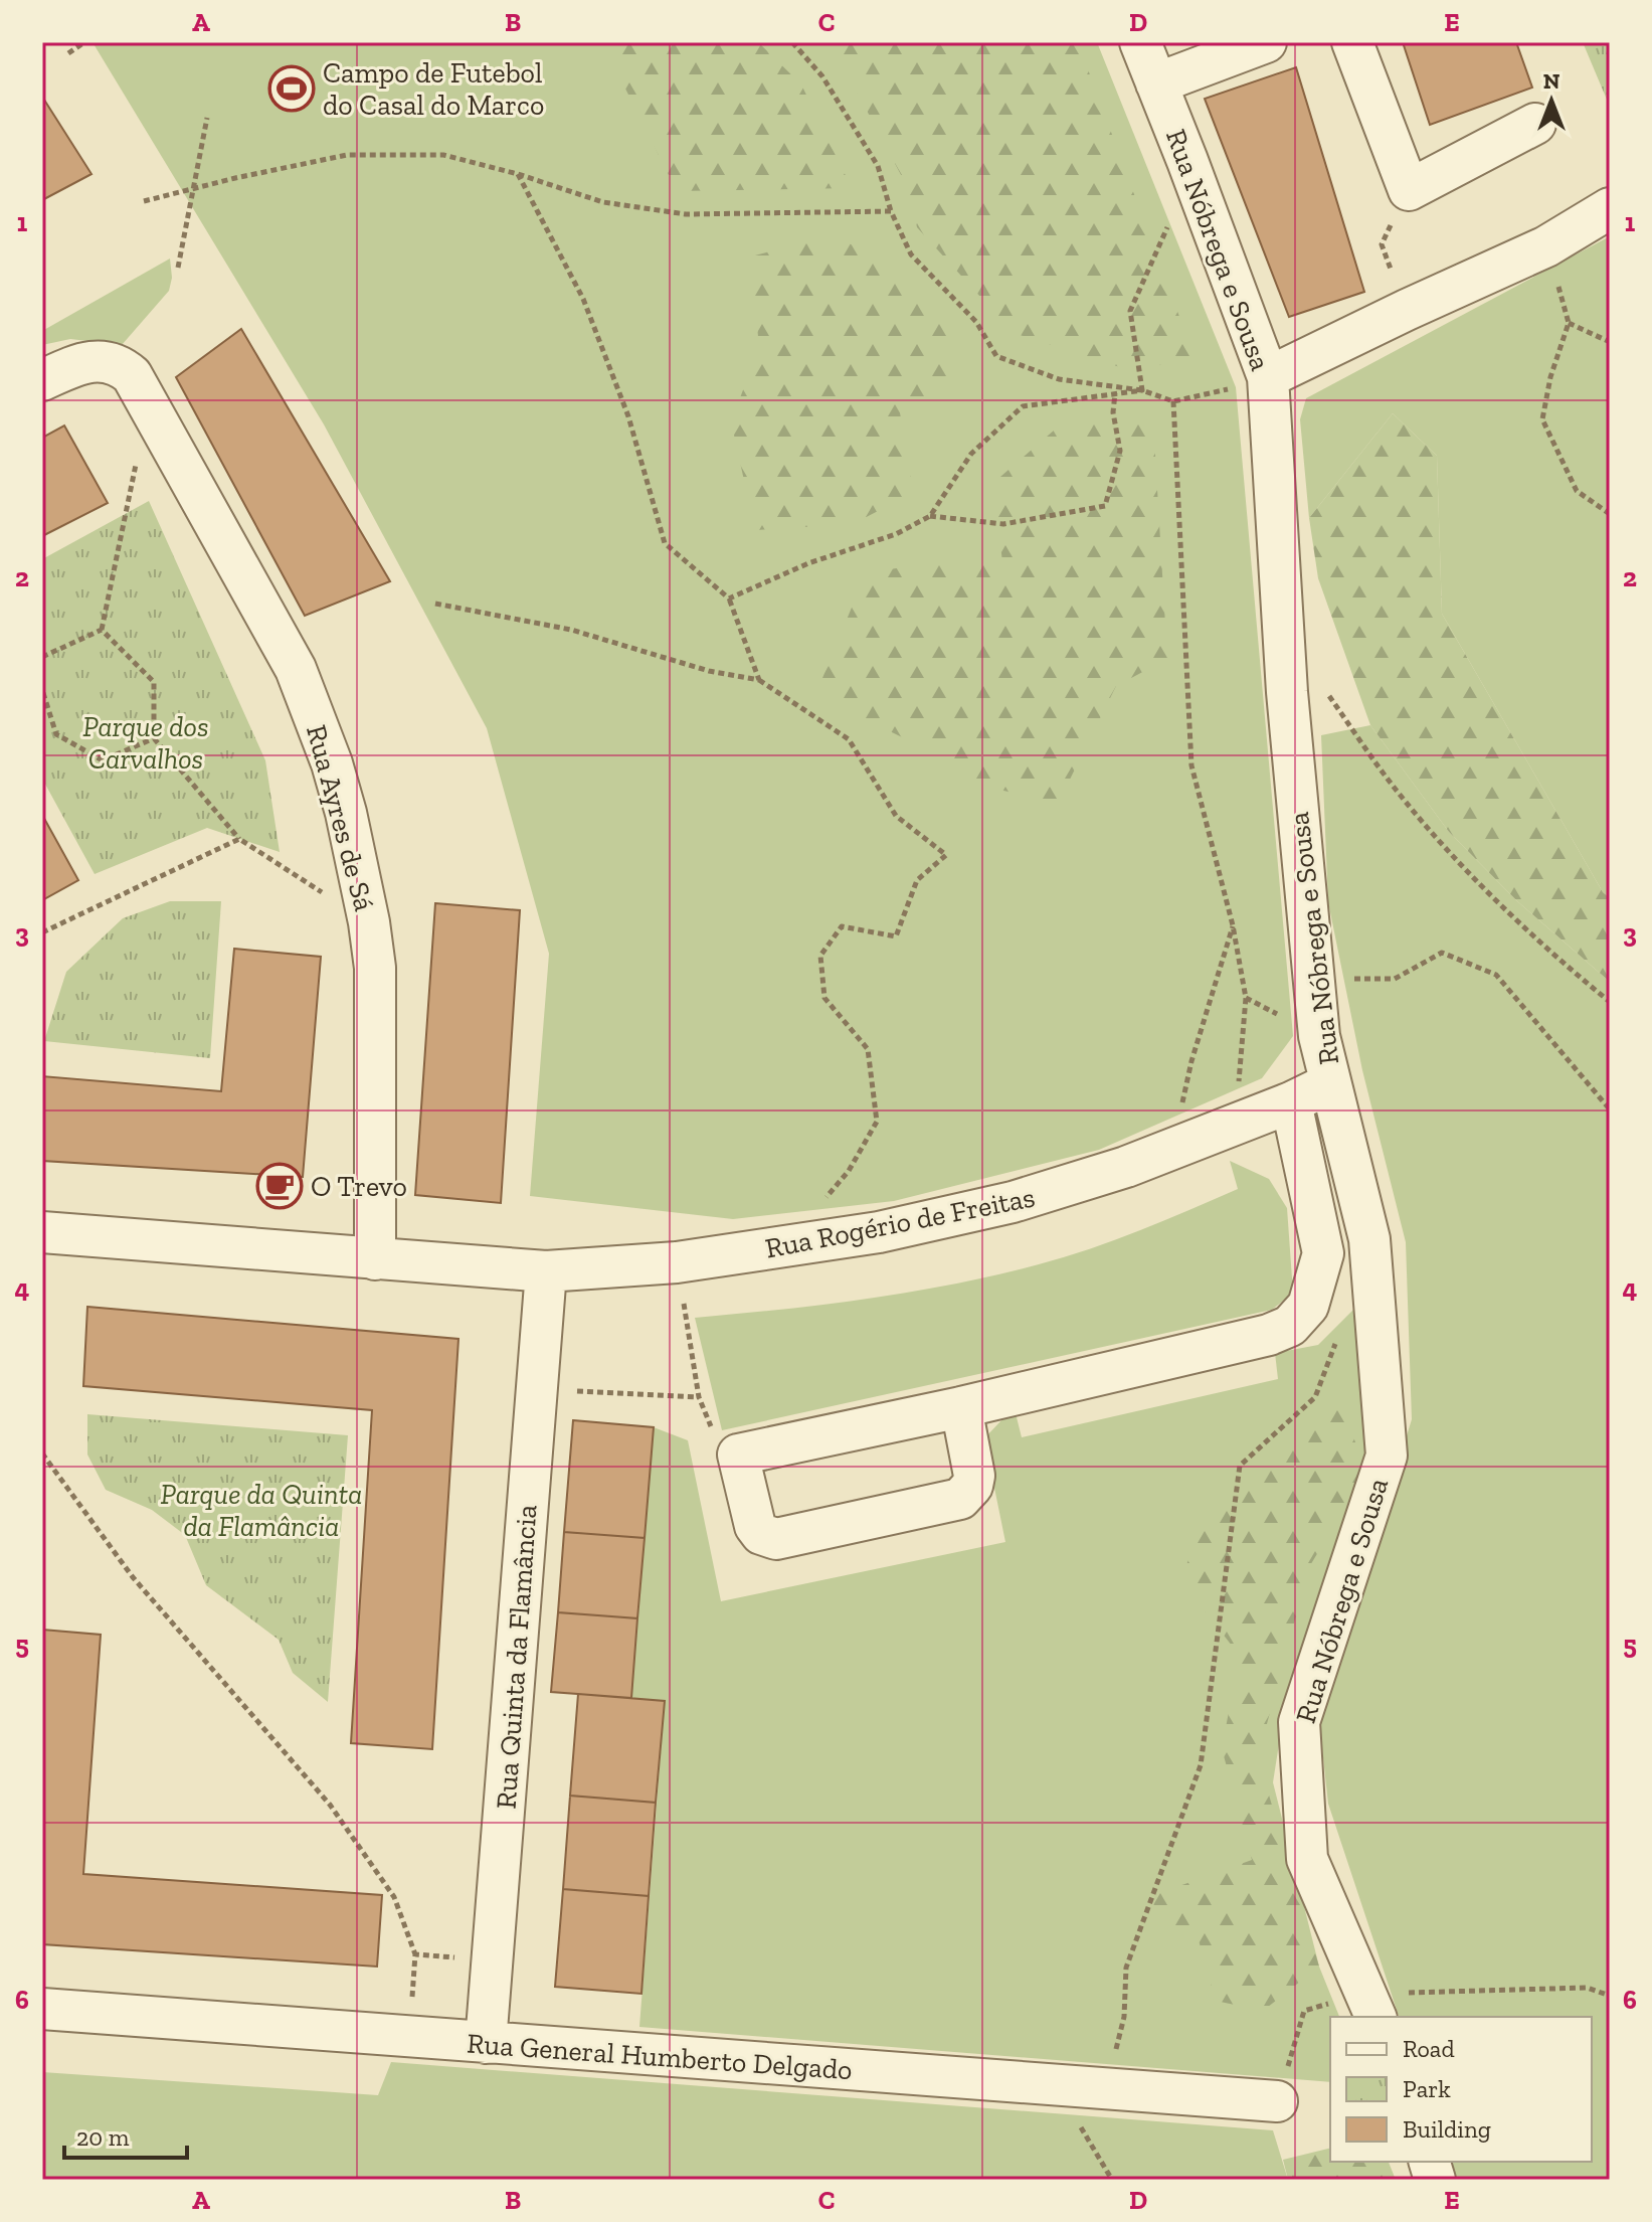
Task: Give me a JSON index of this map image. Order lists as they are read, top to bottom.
{
  "streets": {
    "street": [
      "Rua Nóbrega e Sousa",
      "Rua Ayres de Sá",
      "Rua Rogério de Freitas",
      "Rua Quinta da Flamância",
      "Rua General Humberto Delgado"
    ]
  },
  "crossings": [
    ["Rua Nóbrega e Sousa", "Rua Rogério de Freitas"],
    ["Rua Ayres de Sá", "Rua Rogério de Freitas"],
    ["Rua Rogério de Freitas", "Rua Quinta da Flamância"],
    ["Rua Quinta da Flamância", "Rua General Humberto Delgado"]
  ],
  "parks": ["Parque dos Carvalhos", "Parque da Quinta da Flamância"],
  "places": {
    "sports": ["Campo de Futebol do Casal do Marco"],
    "cafe": ["O Trevo"]
  },
  "legend": ["Road", "Park", "Building"],
  "scale_bar": "20 m",
  "north": "top",
  "grid": {
    "columns": [
      "A",
      "B",
      "C",
      "D",
      "E"
    ],
    "rows": [
      "1",
      "2",
      "3",
      "4",
      "5",
      "6"
    ]
  }
}
